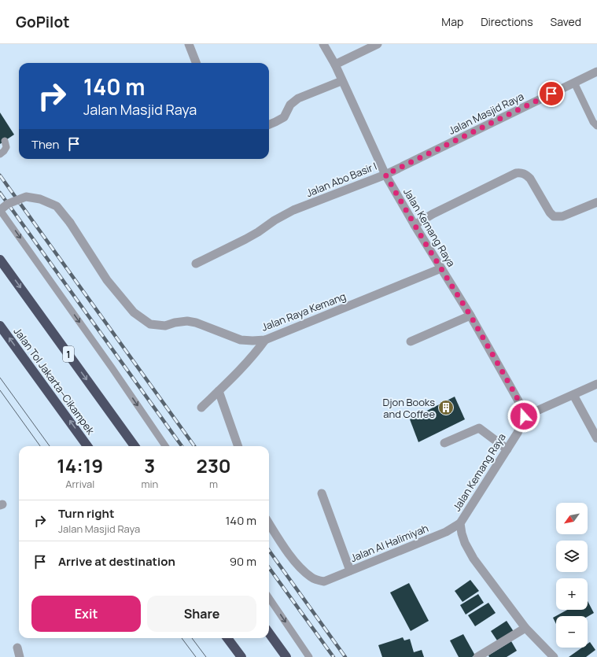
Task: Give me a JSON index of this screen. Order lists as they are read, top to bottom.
{
  "streets": {
    "highway": ["1", "Jalan Tol Jakarta–Cikampek"],
    "street": [
      "Jalan Masjid Raya",
      "Jalan Abo Basir I",
      "Jalan Kemang Raya",
      "Jalan Raya Kemang",
      "Jalan Al Halimiyah"
    ]
  },
  "crossings": [
    ["Jalan Masjid Raya", "Jalan Abo Basir I"],
    ["Jalan Masjid Raya", "Jalan Kemang Raya"],
    ["Jalan Abo Basir I", "Jalan Kemang Raya"],
    ["Jalan Kemang Raya", "Jalan Raya Kemang"],
    ["Jalan Kemang Raya", "Jalan Al Halimiyah"]
  ],
  "places": {
    "building": ["Djon Books and Coffee"]
  },
  "north": "bottom left",
  "page": {
    "header": "GoPilot",
    "nav": ["Map", "Directions", "Saved"],
    "turn": ["140 m", "Jalan Masjid Raya"],
    "then": "Then",
    "eta": [
      "14:19",
      "Arrival",
      "3",
      "min",
      "230",
      "m"
    ],
    "list": [
      {
        "name": "Turn right",
        "note": "Jalan Masjid Raya",
        "value": "140 m"
      },
      {
        "name": "Arrive at destination",
        "value": "90 m"
      }
    ],
    "map_buttons": ["+", "−"],
    "buttons": ["Exit", "Share"]
  }
}
